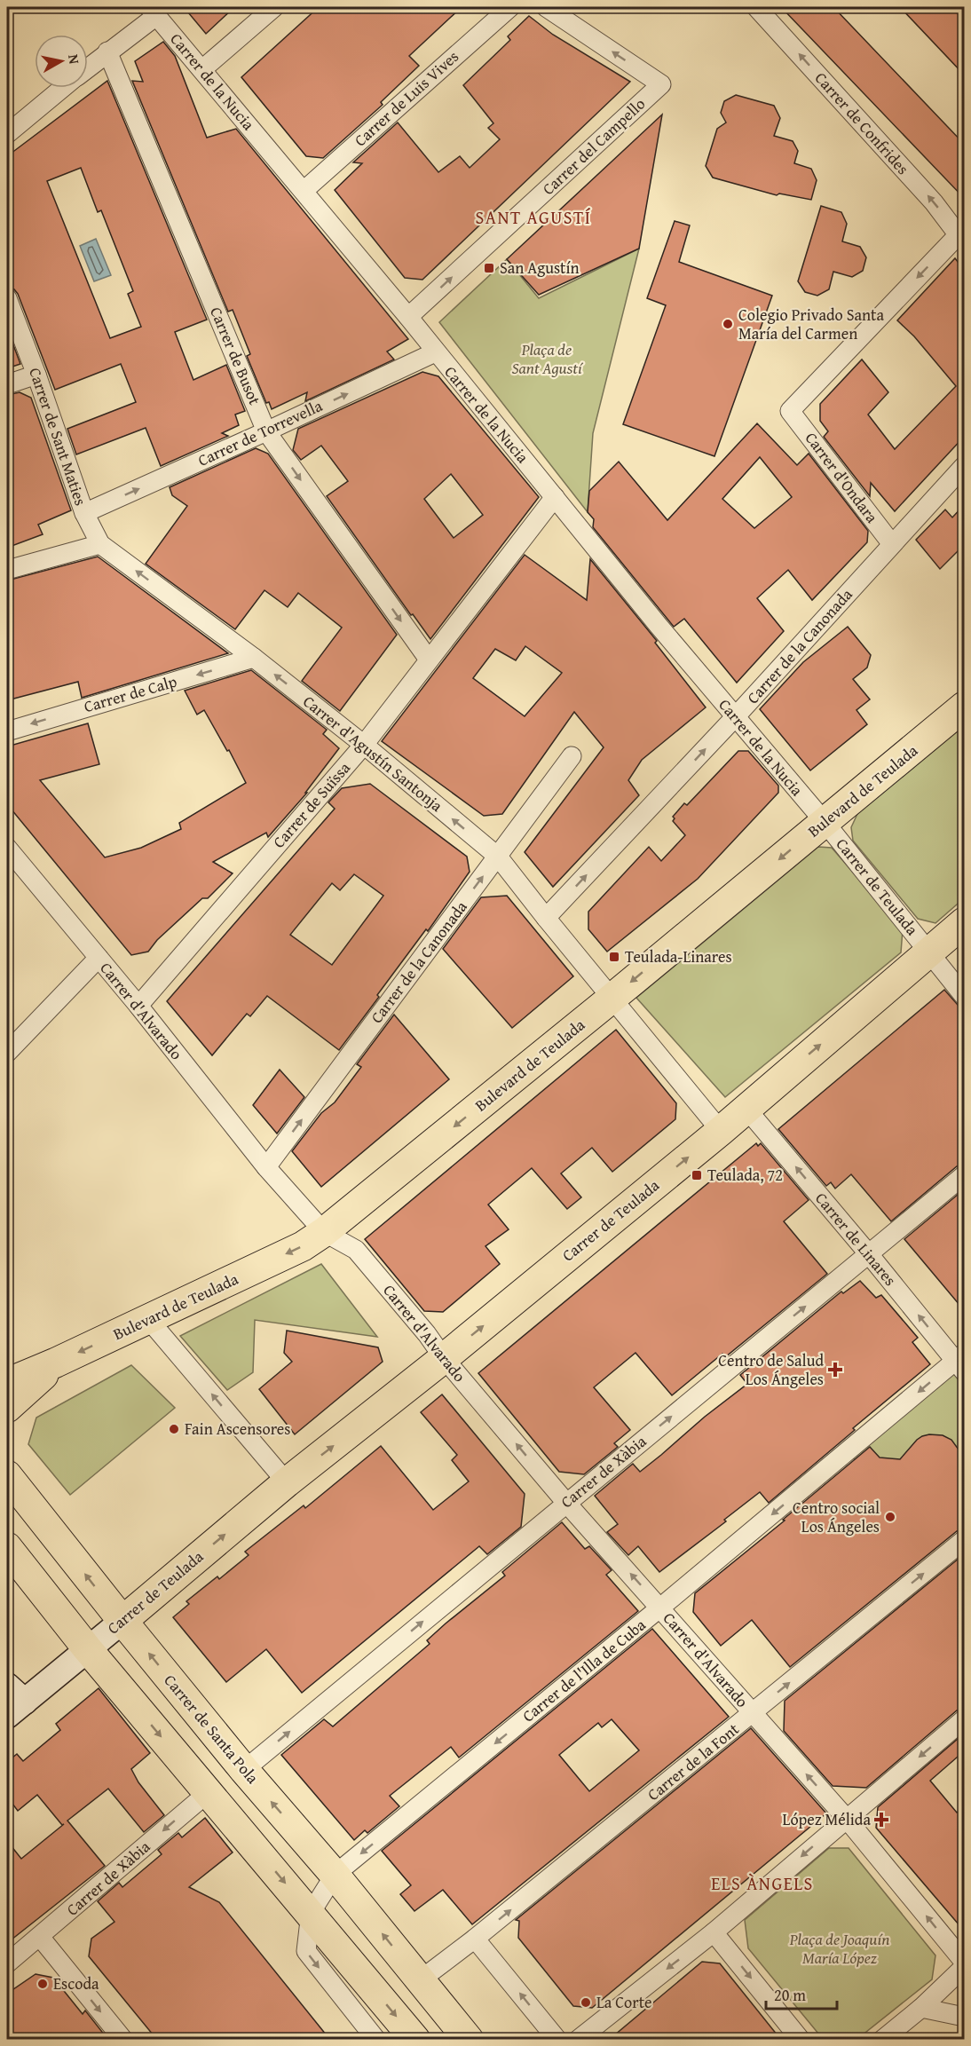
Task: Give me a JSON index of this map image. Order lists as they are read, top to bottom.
{
  "streets": {
    "main road": ["Bulevard de Teulada", "Carrer de Teulada", "Carrer de Santa Pola"],
    "street": [
      "Carrer de la Nucia",
      "Carrer de Luis Vives",
      "Carrer de Confrides",
      "Carrer del Campello",
      "Carrer de Busot",
      "Carrer de Torrevella",
      "Carrer de Sant Maties",
      "Carrer d'Ondara",
      "Carrer de la Canonada",
      "Carrer de Calp",
      "Carrer d'Agustín Santonja",
      "Carrer de Suïssa",
      "Carrer d'Alvarado",
      "Carrer de Linares",
      "Carrer de Xàbia",
      "Carrer de l'Illa de Cuba",
      "Carrer de la Font"
    ]
  },
  "crossings": [
    ["Carrer de la Nucia", "Carrer de Luis Vives"],
    ["Carrer de la Nucia", "Carrer del Campello"],
    ["Carrer de la Nucia", "Carrer de Torrevella"],
    ["Carrer de la Nucia", "Carrer de la Canonada"],
    ["Carrer de la Nucia", "Bulevard de Teulada"],
    ["Carrer de la Nucia", "Carrer de Suïssa"],
    ["Carrer de la Nucia", "Carrer de Teulada"],
    ["Carrer de Confrides", "Carrer d'Ondara"],
    ["Carrer de Busot", "Carrer de Torrevella"],
    ["Carrer de Busot", "Carrer de Suïssa"],
    ["Carrer de Torrevella", "Carrer de Sant Maties"],
    ["Carrer de Sant Maties", "Carrer d'Agustín Santonja"],
    ["Carrer d'Ondara", "Carrer de la Canonada"],
    ["Carrer de la Canonada", "Carrer d'Agustín Santonja"],
    ["Carrer de la Canonada", "Carrer d'Alvarado"],
    ["Carrer de Calp", "Carrer d'Agustín Santonja"],
    ["Carrer d'Agustín Santonja", "Bulevard de Teulada"],
    ["Carrer d'Agustín Santonja", "Carrer de Suïssa"],
    ["Carrer d'Agustín Santonja", "Carrer de Teulada"],
    ["Bulevard de Teulada", "Carrer de Teulada"],
    ["Bulevard de Teulada", "Carrer d'Alvarado"],
    ["Carrer de Suïssa", "Carrer d'Alvarado"],
    ["Carrer de Teulada", "Carrer d'Alvarado"],
    ["Carrer de Teulada", "Carrer de Linares"],
    ["Carrer de Teulada", "Carrer de Santa Pola"],
    ["Carrer d'Alvarado", "Carrer de Xàbia"],
    ["Carrer d'Alvarado", "Carrer de l'Illa de Cuba"],
    ["Carrer d'Alvarado", "Carrer de la Font"],
    ["Carrer de Linares", "Carrer de Xàbia"],
    ["Carrer de Linares", "Carrer de l'Illa de Cuba"],
    ["Carrer de Xàbia", "Carrer de Santa Pola"],
    ["Carrer de l'Illa de Cuba", "Carrer de Santa Pola"],
    ["Carrer de Santa Pola", "Carrer de la Font"]
  ],
  "one_way": [
    "Carrer de Confrides",
    "Carrer de Busot",
    "Carrer de Torrevella",
    "Carrer de la Canonada",
    "Carrer d'Agustín Santonja",
    "Bulevard de Teulada",
    "Carrer de Teulada",
    "Carrer d'Alvarado",
    "Carrer de Linares",
    "Carrer de l'Illa de Cuba"
  ],
  "districts": ["SANT AGUSTÍ", "ELS ÀNGELS"],
  "parks": ["Plaça de Sant Agustí", "Plaça de Joaquín María López"],
  "places": {
    "transit": ["San Agustín", "Teulada-Linares", "Teulada, 72"],
    "other": [
      "Colegio Privado Santa María del Carmen",
      "Fain Ascensores",
      "Centro social Los Ángeles",
      "Escoda",
      "La Corte"
    ],
    "health": ["Centro de Salud Los Ángeles", "López Mélida"]
  },
  "scale_bar": "20 m",
  "north": "right"
}
